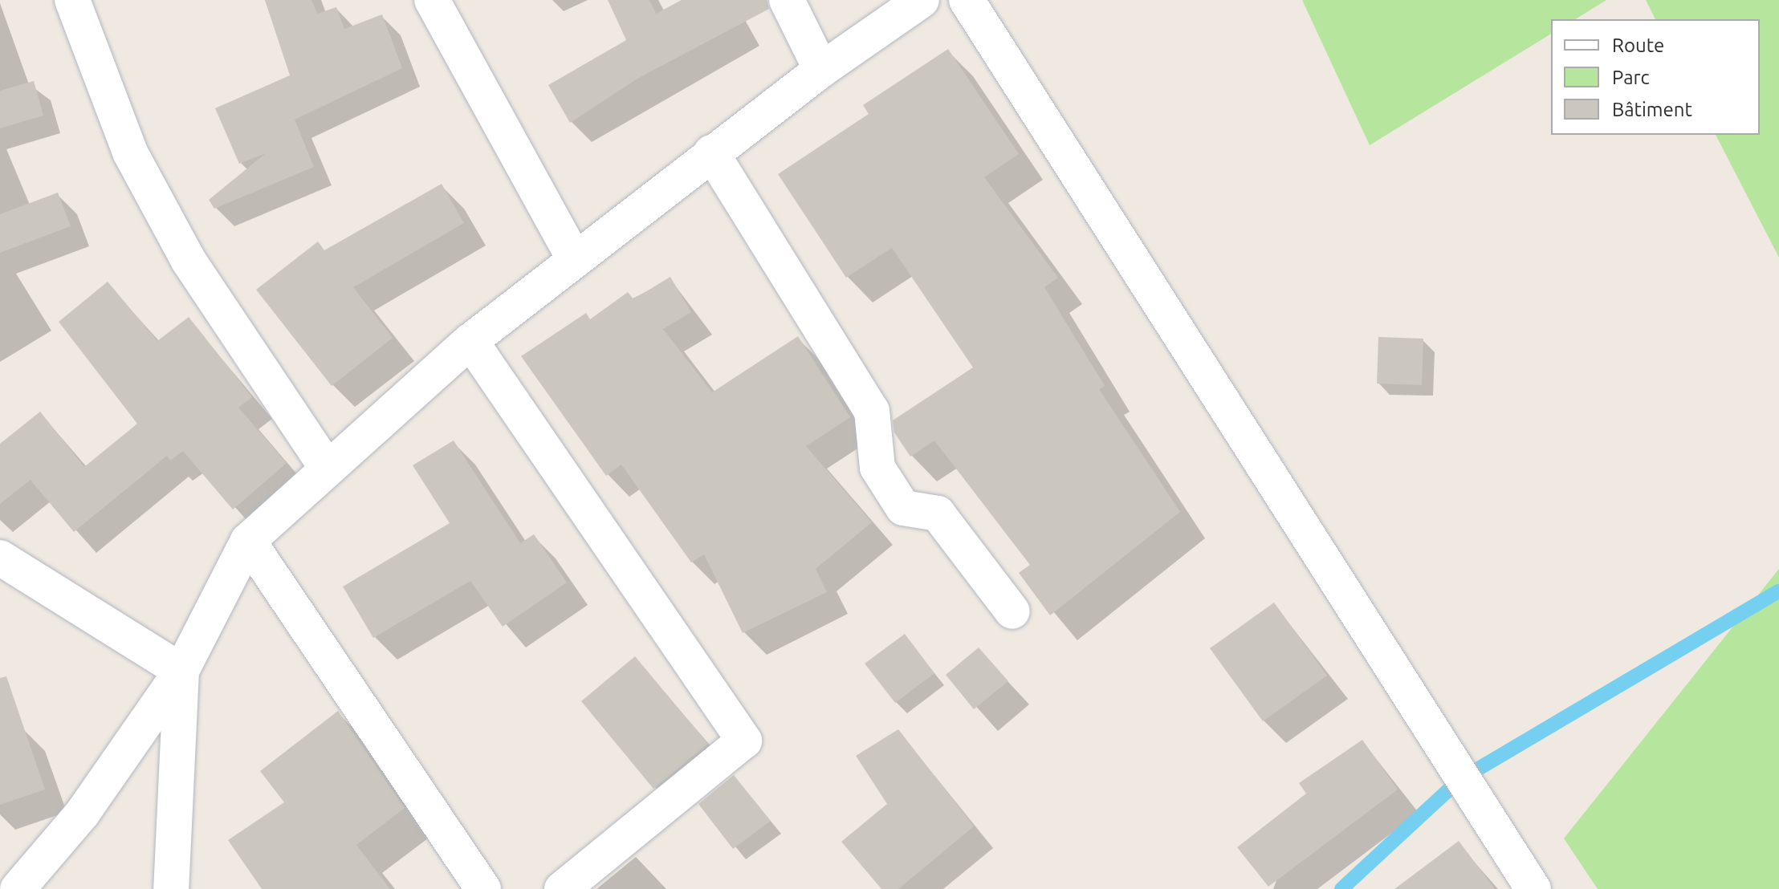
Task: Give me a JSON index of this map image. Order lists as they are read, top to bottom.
{
  "legend": ["Route", "Parc", "Bâtiment"]
}
